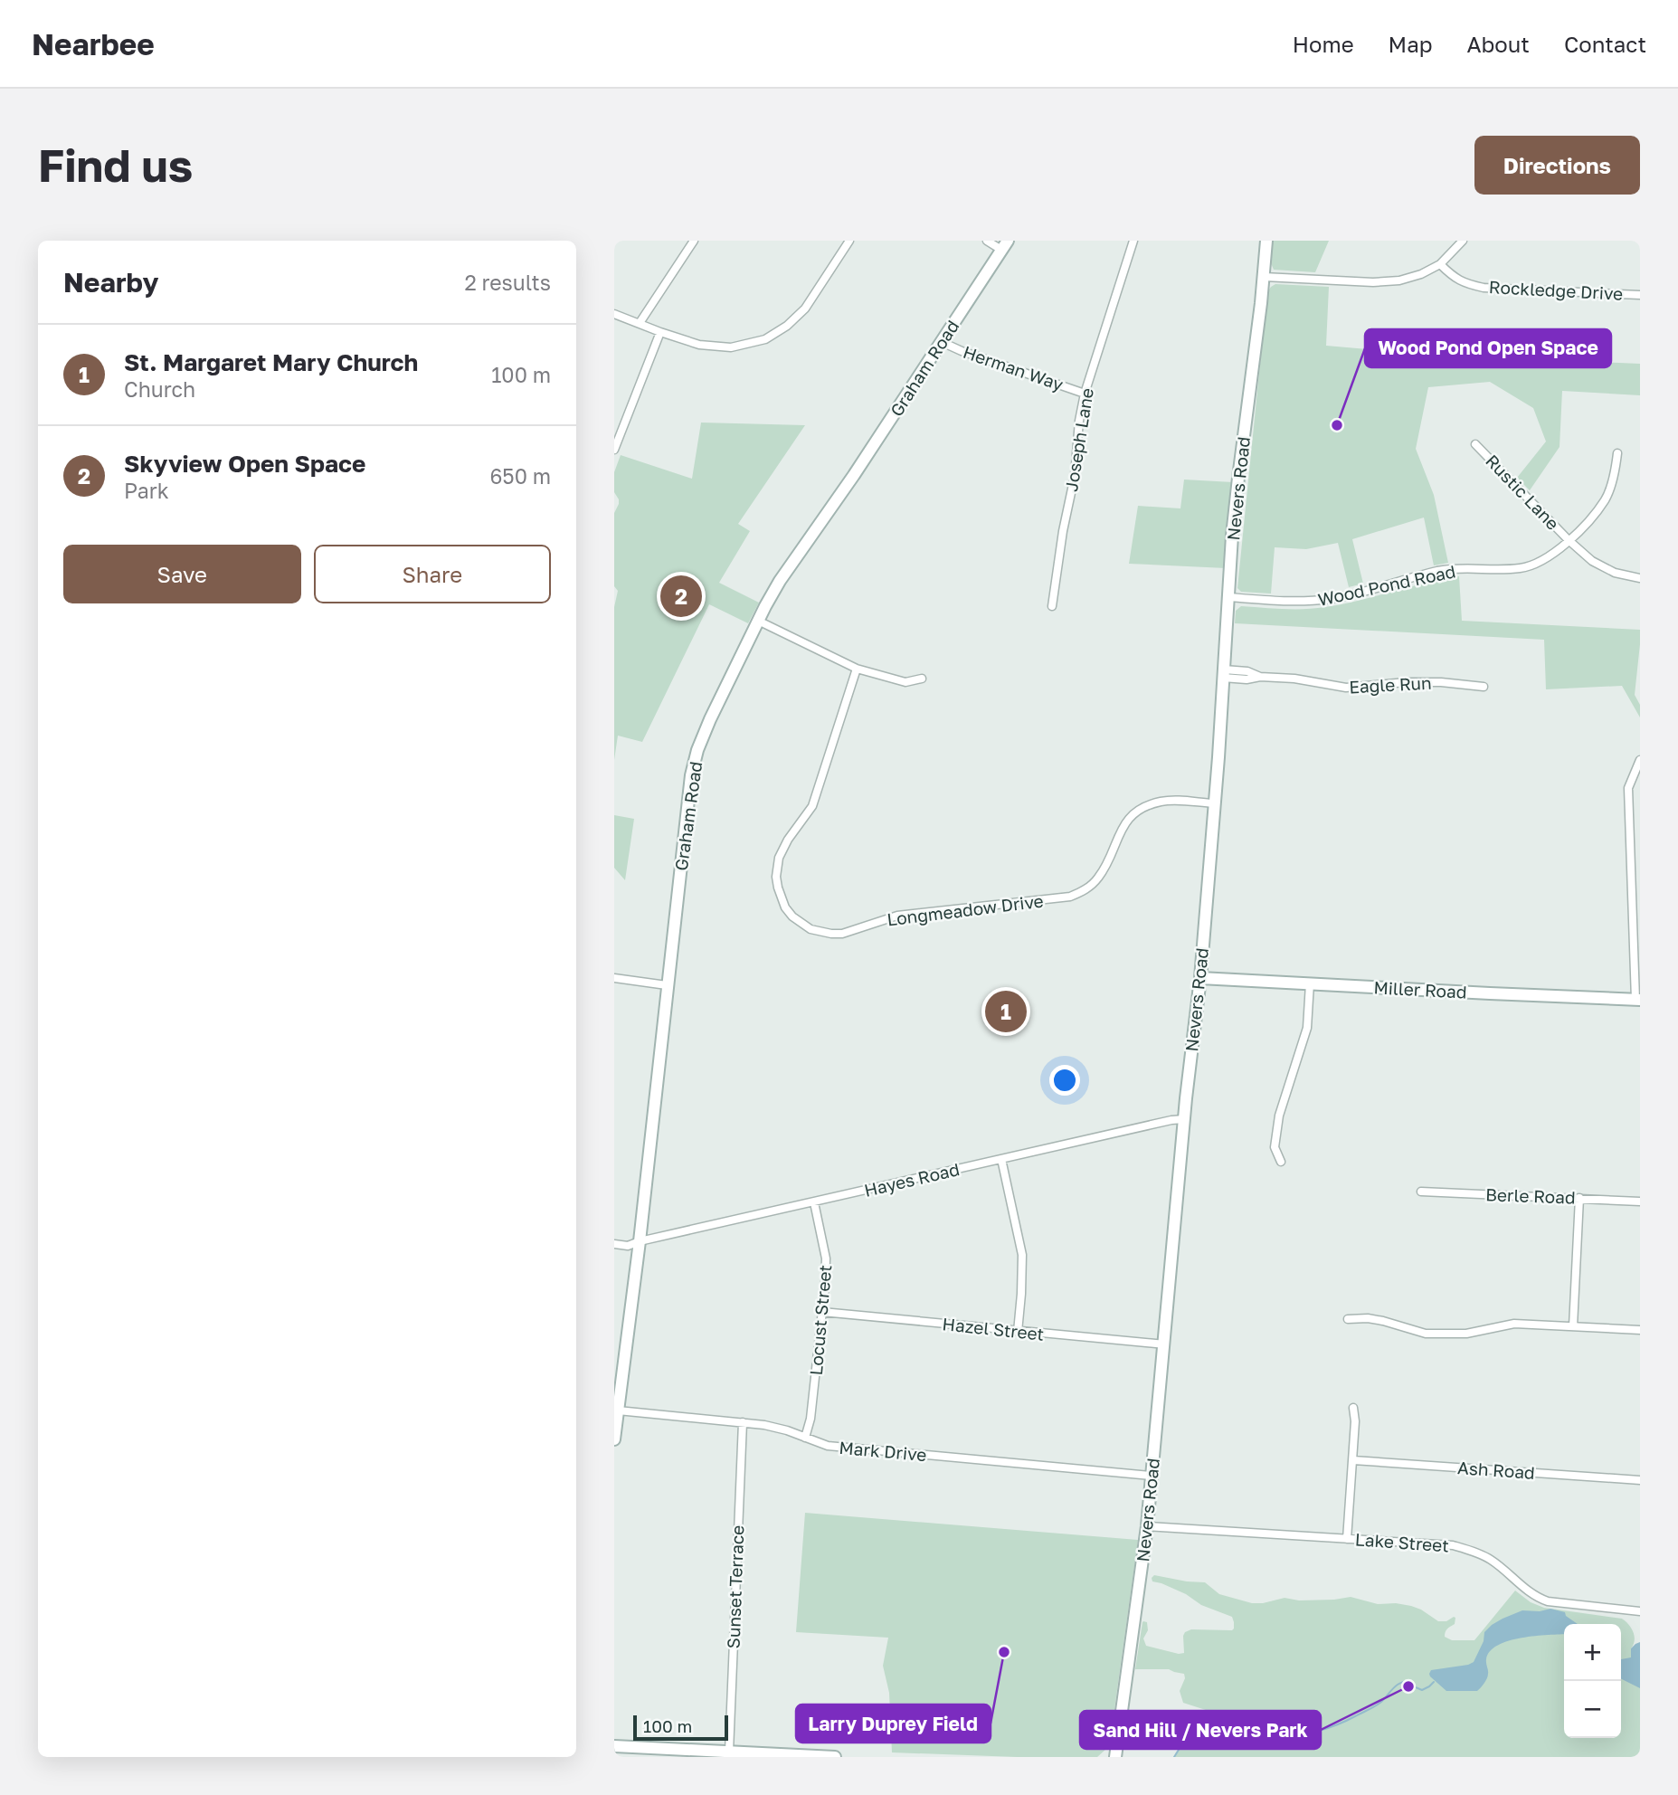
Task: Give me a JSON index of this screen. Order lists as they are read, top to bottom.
{
  "streets": {
    "street": [
      "Rockledge Drive",
      "Graham Road",
      "Herman Way",
      "Joseph Lane",
      "Nevers Road",
      "Rustic Lane",
      "Wood Pond Road",
      "Eagle Run",
      "Longmeadow Drive",
      "Miller Road",
      "Hayes Road",
      "Berle Road",
      "Locust Street",
      "Hazel Street",
      "Mark Drive",
      "Ash Road",
      "Lake Street",
      "Sunset Terrace"
    ]
  },
  "crossings": [
    ["Graham Road", "Herman Way"],
    ["Graham Road", "Hayes Road"],
    ["Graham Road", "Mark Drive"],
    ["Herman Way", "Joseph Lane"],
    ["Nevers Road", "Wood Pond Road"],
    ["Nevers Road", "Eagle Run"],
    ["Nevers Road", "Longmeadow Drive"],
    ["Nevers Road", "Miller Road"],
    ["Nevers Road", "Hayes Road"],
    ["Nevers Road", "Hazel Street"],
    ["Nevers Road", "Mark Drive"],
    ["Nevers Road", "Lake Street"],
    ["Rustic Lane", "Wood Pond Road"],
    ["Hayes Road", "Locust Street"],
    ["Locust Street", "Hazel Street"],
    ["Locust Street", "Mark Drive"],
    ["Mark Drive", "Sunset Terrace"]
  ],
  "places": ["Wood Pond Open Space", "Larry Duprey Field", "Sand Hill / Nevers Park"],
  "scale_bar": "100 m",
  "page": {
    "header": "Nearbee",
    "nav": [
      "Home",
      "Map",
      "About",
      "Contact"
    ],
    "buttons": [
      "Directions",
      ["Save", "Share"]
    ],
    "title": "Find us",
    "heading": ["Nearby", "2 results"],
    "list": [
      {
        "mark": "1",
        "name": "St. Margaret Mary Church",
        "note": "Church",
        "value": "100 m"
      },
      {
        "mark": "2",
        "name": "Skyview Open Space",
        "note": "Park",
        "value": "650 m"
      }
    ],
    "pins": ["2", "1"],
    "map_buttons": ["+", "−"],
    "scale": "100 m"
  }
}
